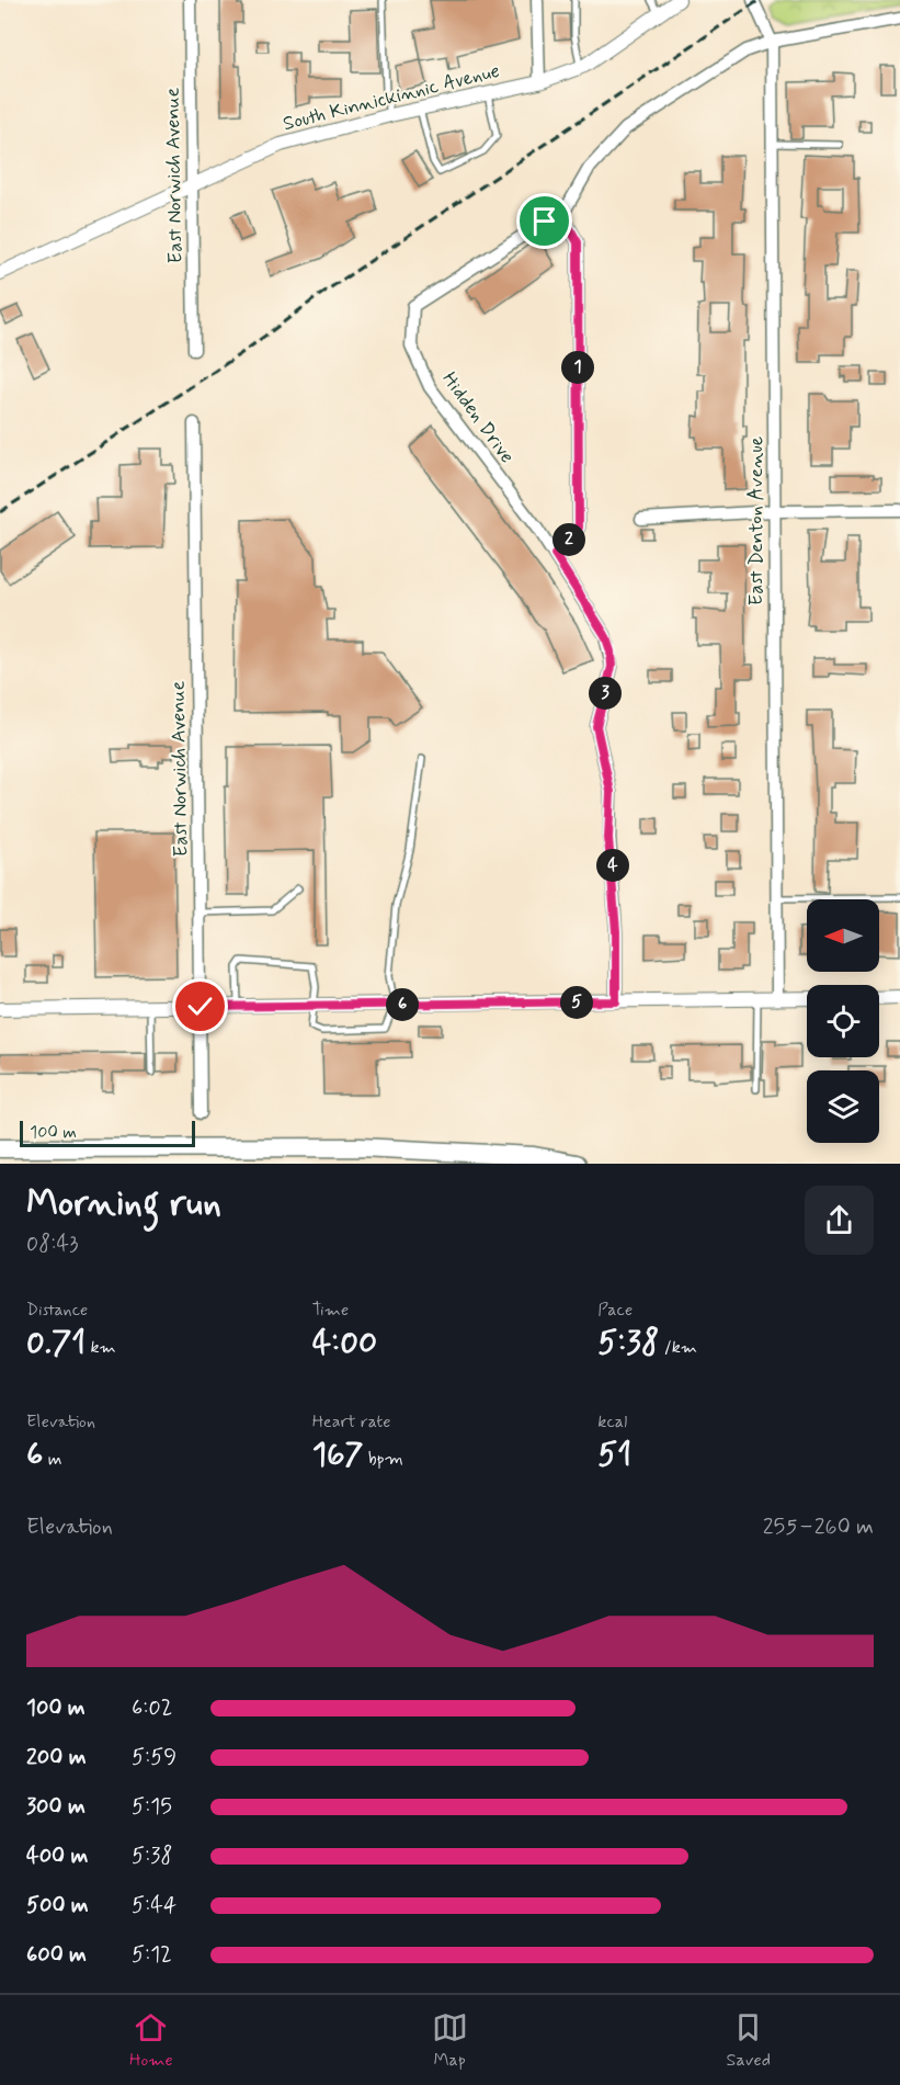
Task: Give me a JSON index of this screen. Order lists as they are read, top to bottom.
{
  "streets": {
    "street": [
      "South Kinnickinnic Avenue",
      "East Norwich Avenue",
      "Hidden Drive",
      "East Denton Avenue"
    ]
  },
  "crossings": [
    ["South Kinnickinnic Avenue", "East Norwich Avenue"]
  ],
  "scale_bar": "100 m",
  "north": "left",
  "page": {
    "pins": [
      "1",
      "2",
      "3",
      "4",
      "5",
      "6"
    ],
    "scale": "100 m",
    "heading": ["Morning run", "08:43"],
    "stats": [
      ["Distance", "0.71 km"],
      ["Time", "4:00"],
      ["Pace", "5:38 /km"],
      ["Elevation", "6 m"],
      ["Heart rate", "167 bpm"],
      ["kcal", "51"]
    ],
    "chart": ["Elevation", "255–260 m"],
    "list": [
      {
        "name": "100 m",
        "note": "6:02"
      },
      {
        "name": "200 m",
        "note": "5:59"
      },
      {
        "name": "300 m",
        "note": "5:15"
      },
      {
        "name": "400 m",
        "note": "5:38"
      },
      {
        "name": "500 m",
        "note": "5:44"
      },
      {
        "name": "600 m",
        "note": "5:12"
      }
    ],
    "tabs": ["Home", "Map", "Saved"]
  }
}
